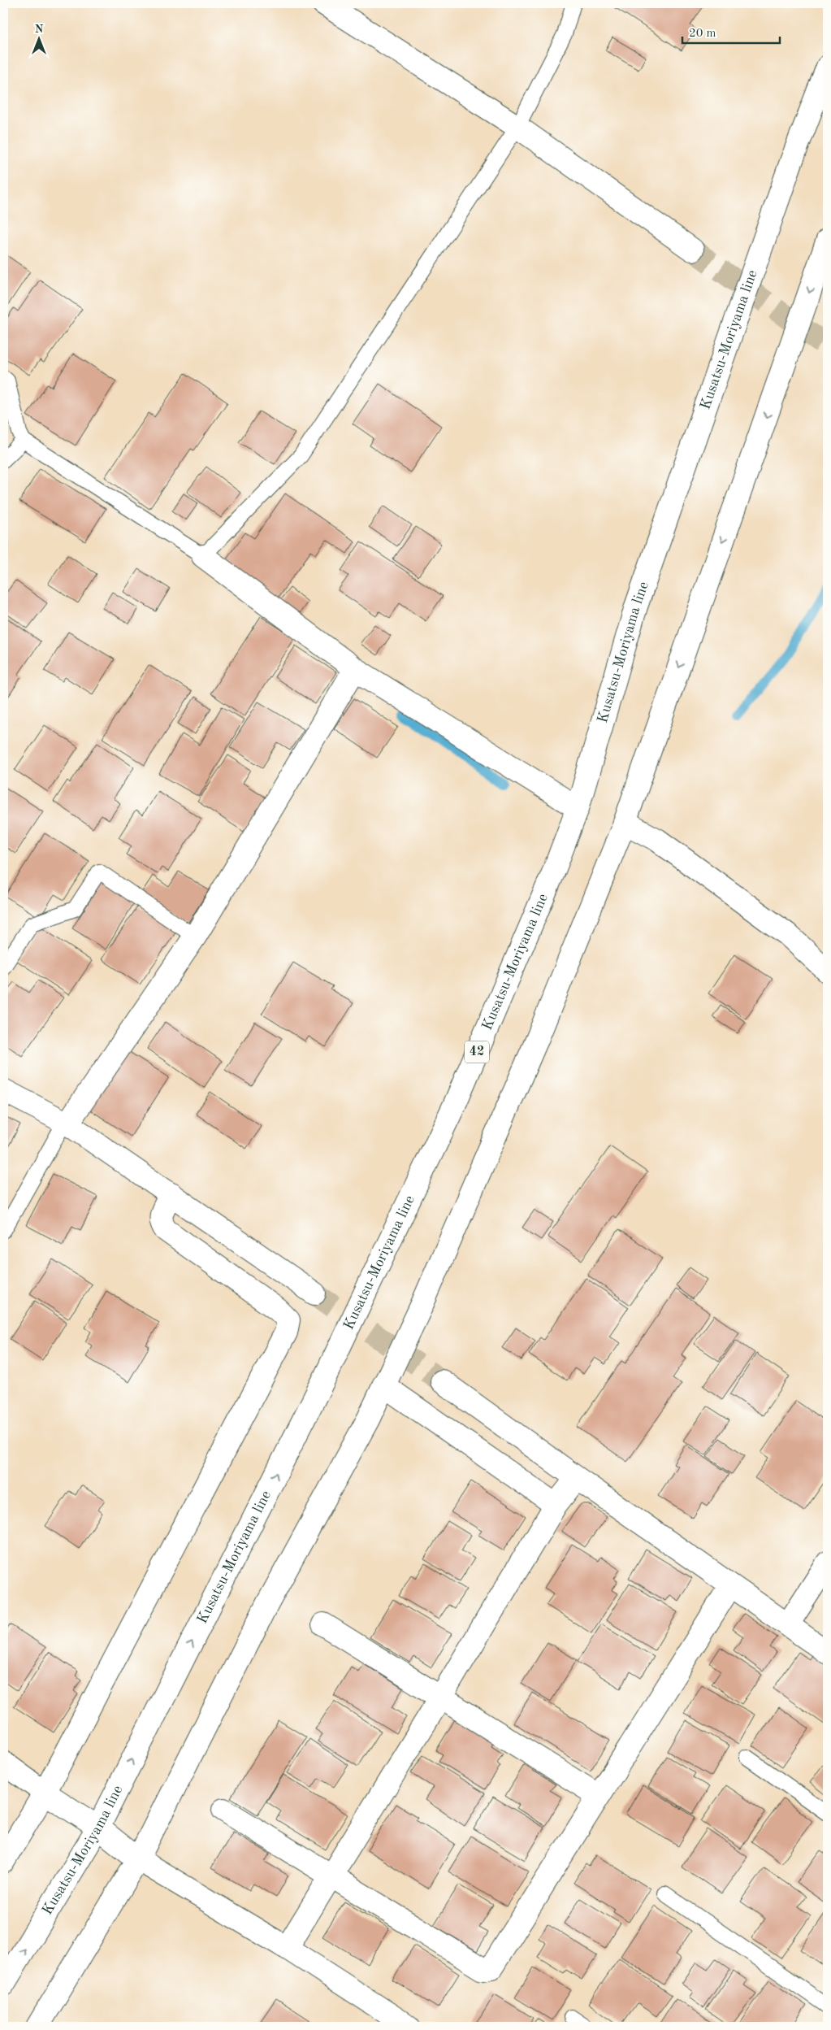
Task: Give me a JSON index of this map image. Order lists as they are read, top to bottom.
{
  "streets": {
    "street": ["Kusatsu-Moriyama line", "42"]
  },
  "scale_bar": "20 m",
  "north": "top"
}
